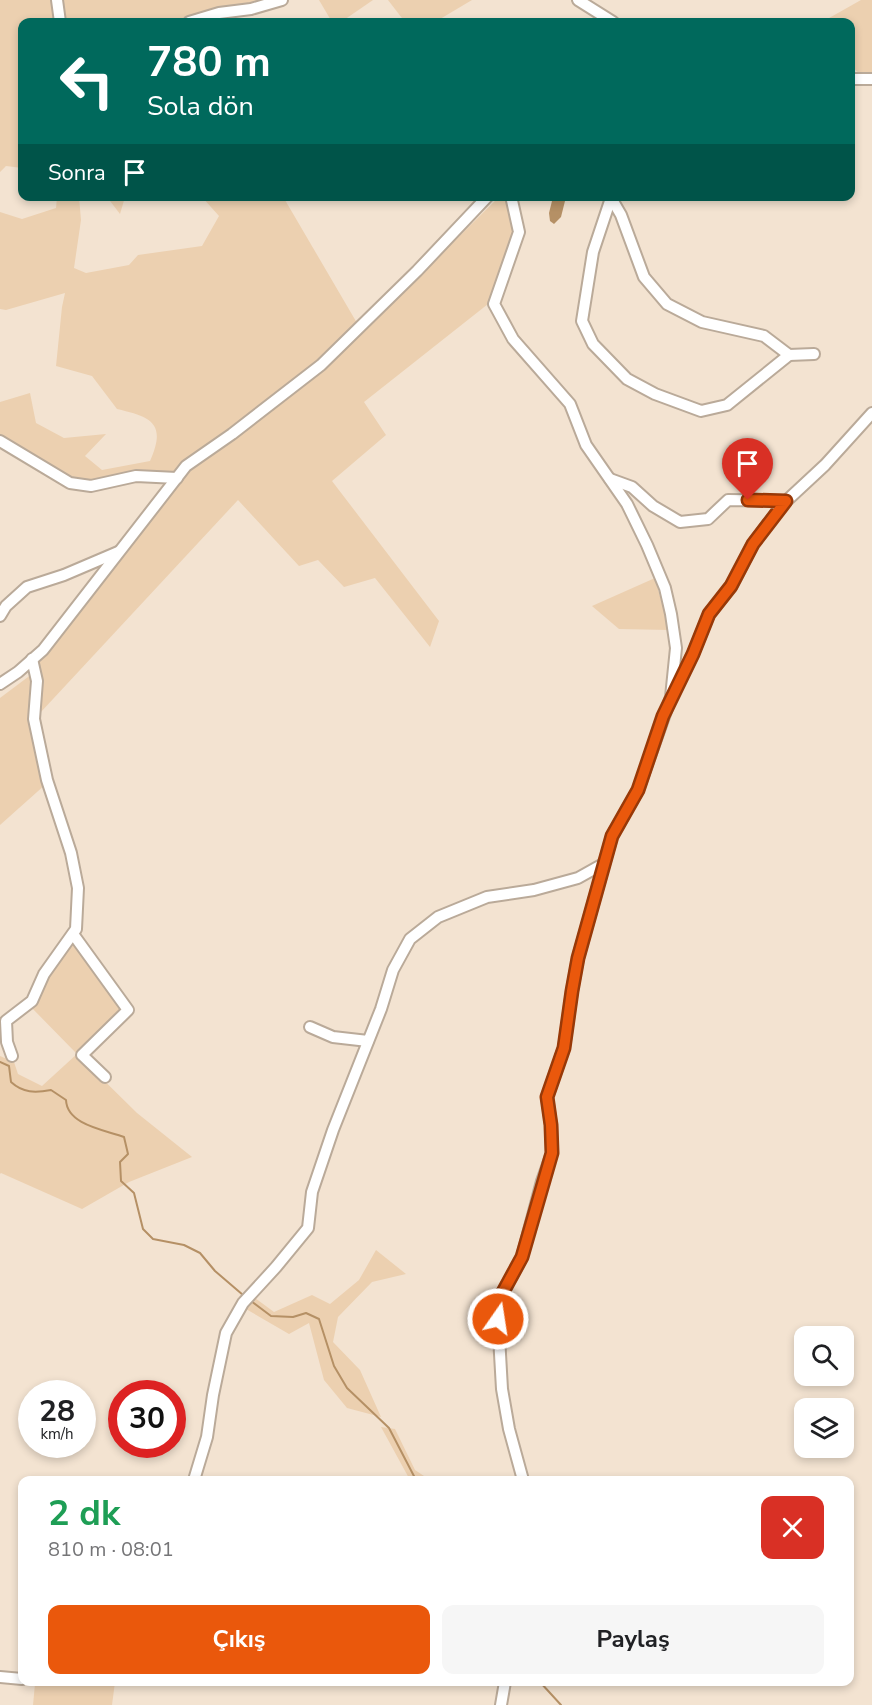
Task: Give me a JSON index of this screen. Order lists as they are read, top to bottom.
{
  "page": {
    "turn": ["780 m", "Sola dön"],
    "then": "Sonra",
    "speed": "28 km/h",
    "limit": "30",
    "heading": ["2 dk", "810 m · 08:01"],
    "buttons": ["Çıkış", "Paylaş"]
  }
}
